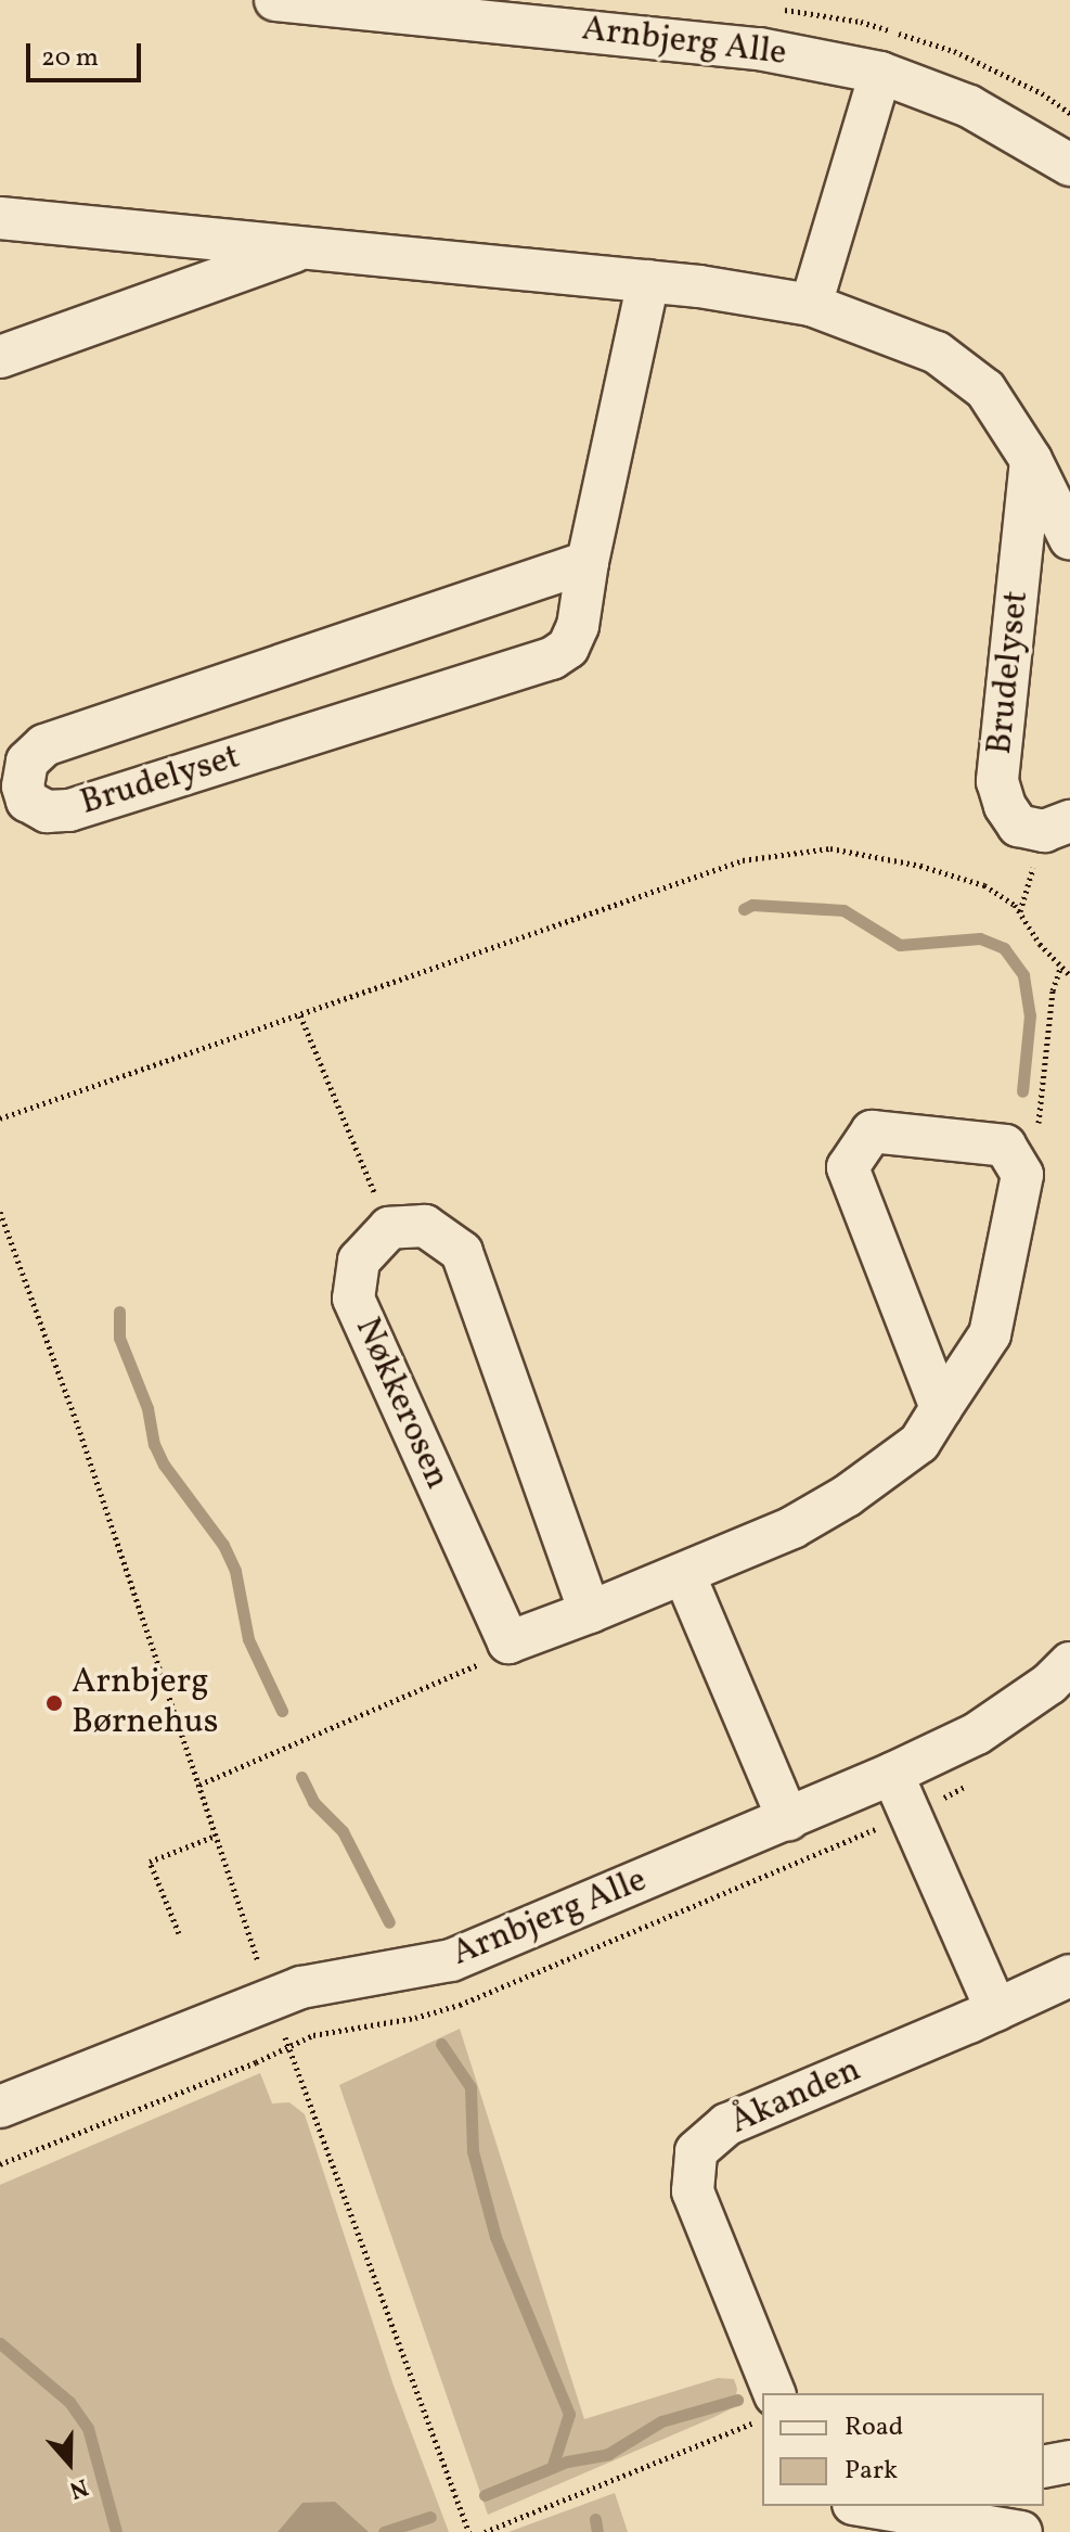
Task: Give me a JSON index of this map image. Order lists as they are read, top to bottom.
{
  "streets": {
    "street": [
      "Arnbjerg Alle",
      "Brudelyset",
      "Nøkkerosen",
      "Åkanden"
    ]
  },
  "places": ["Arnbjerg Børnehus"],
  "legend": ["Road", "Park"],
  "scale_bar": "20 m",
  "north": "bottom"
}
